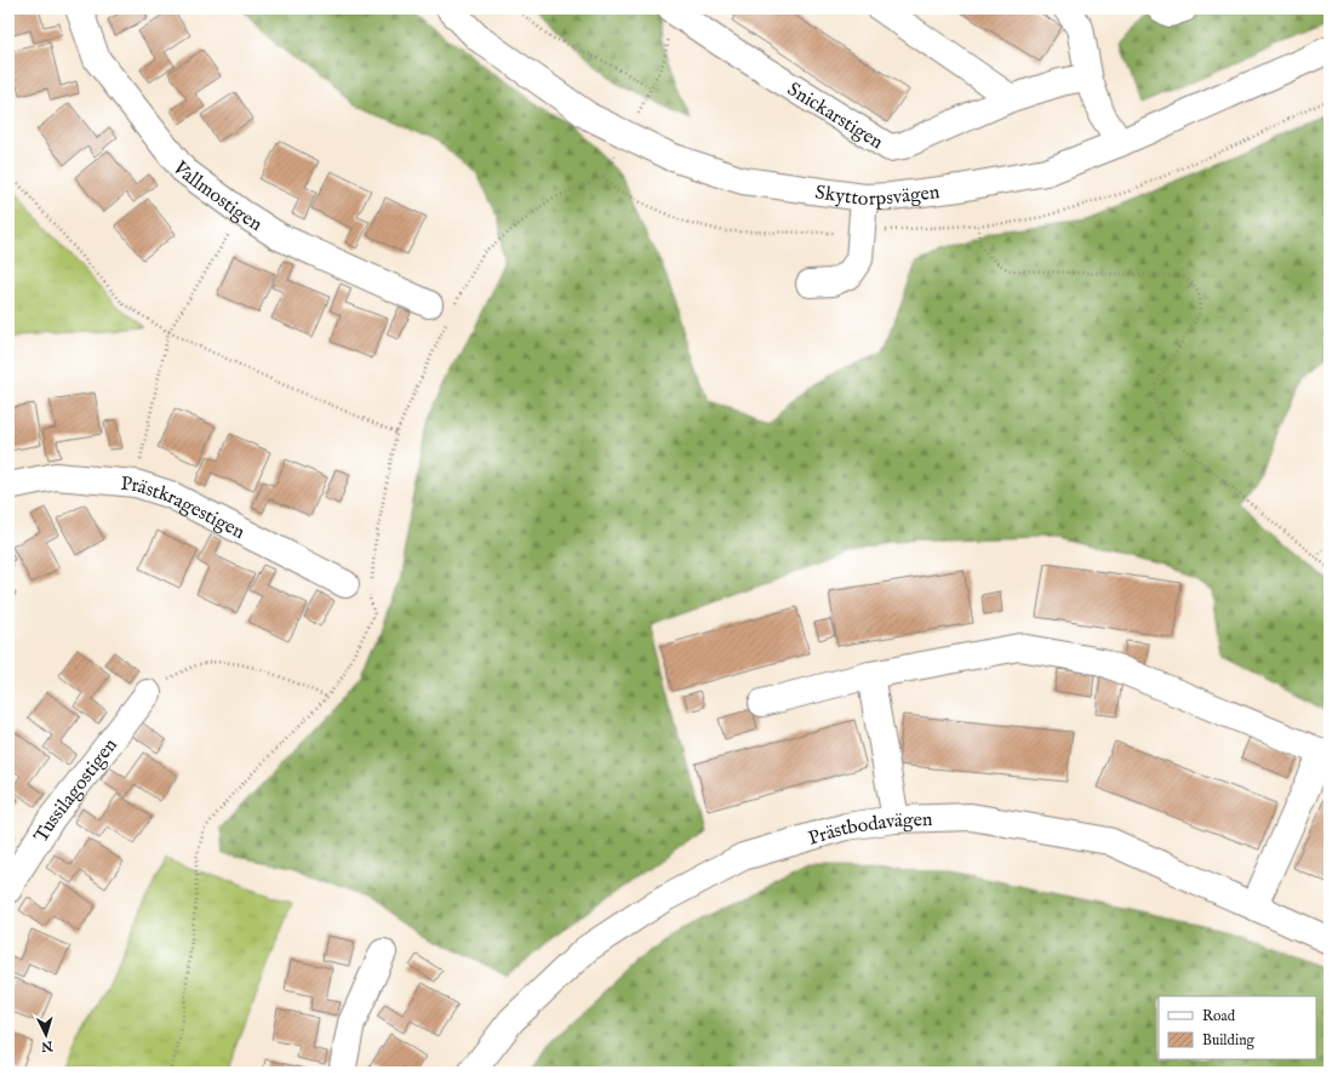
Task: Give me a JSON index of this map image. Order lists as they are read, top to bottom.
{
  "streets": {
    "street": [
      "Snickarstigen",
      "Skyttorpsvägen",
      "Vallmostigen",
      "Prästkragestigen",
      "Tussilagostigen",
      "Prästbodavägen"
    ]
  },
  "legend": ["Road", "Building"],
  "north": "bottom"
}
